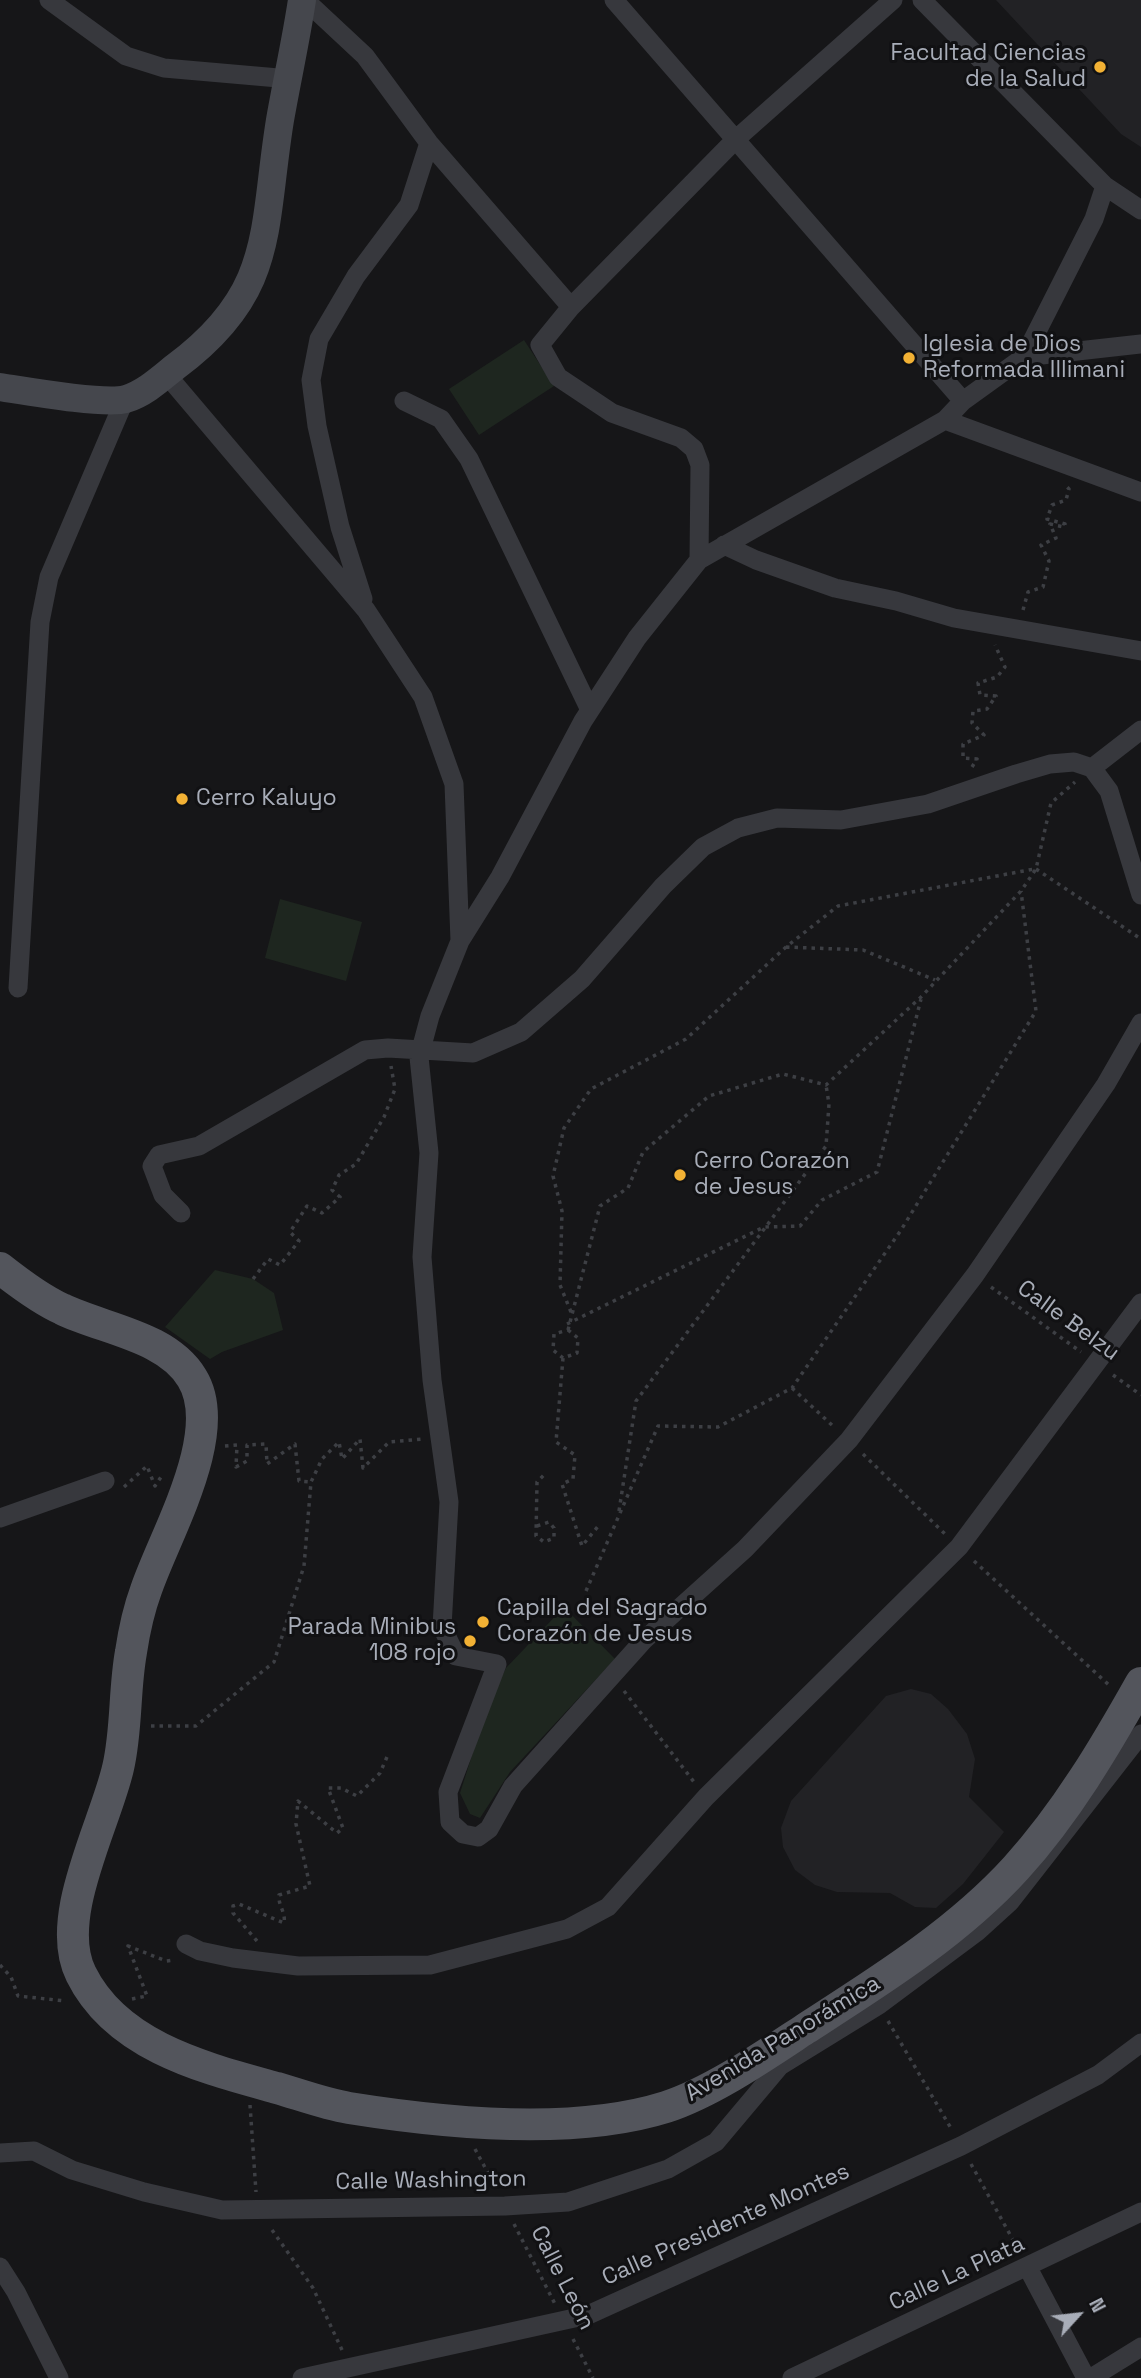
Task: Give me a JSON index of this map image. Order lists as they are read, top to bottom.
{
  "streets": {
    "main road": ["Avenida Panorámica"],
    "street": ["Calle Washington", "Calle Presidente Montes", "Calle La Plata"],
    "path": ["Calle Belzu", "Calle León"]
  },
  "crossings": [
    ["Avenida Panorámica", "Calle Washington"],
    ["Avenida Panorámica", "Calle León"],
    ["Calle Washington", "Calle León"],
    ["Calle Presidente Montes", "Calle León"]
  ],
  "places": [
    "Facultad Ciencias de la Salud",
    "Iglesia de Dios Reformada Illimani",
    "Cerro Kaluyo",
    "Cerro Corazón de Jesus",
    "Capilla del Sagrado Corazón de Jesus",
    "Parada Minibus 108 rojo"
  ],
  "north": "top right"
}
